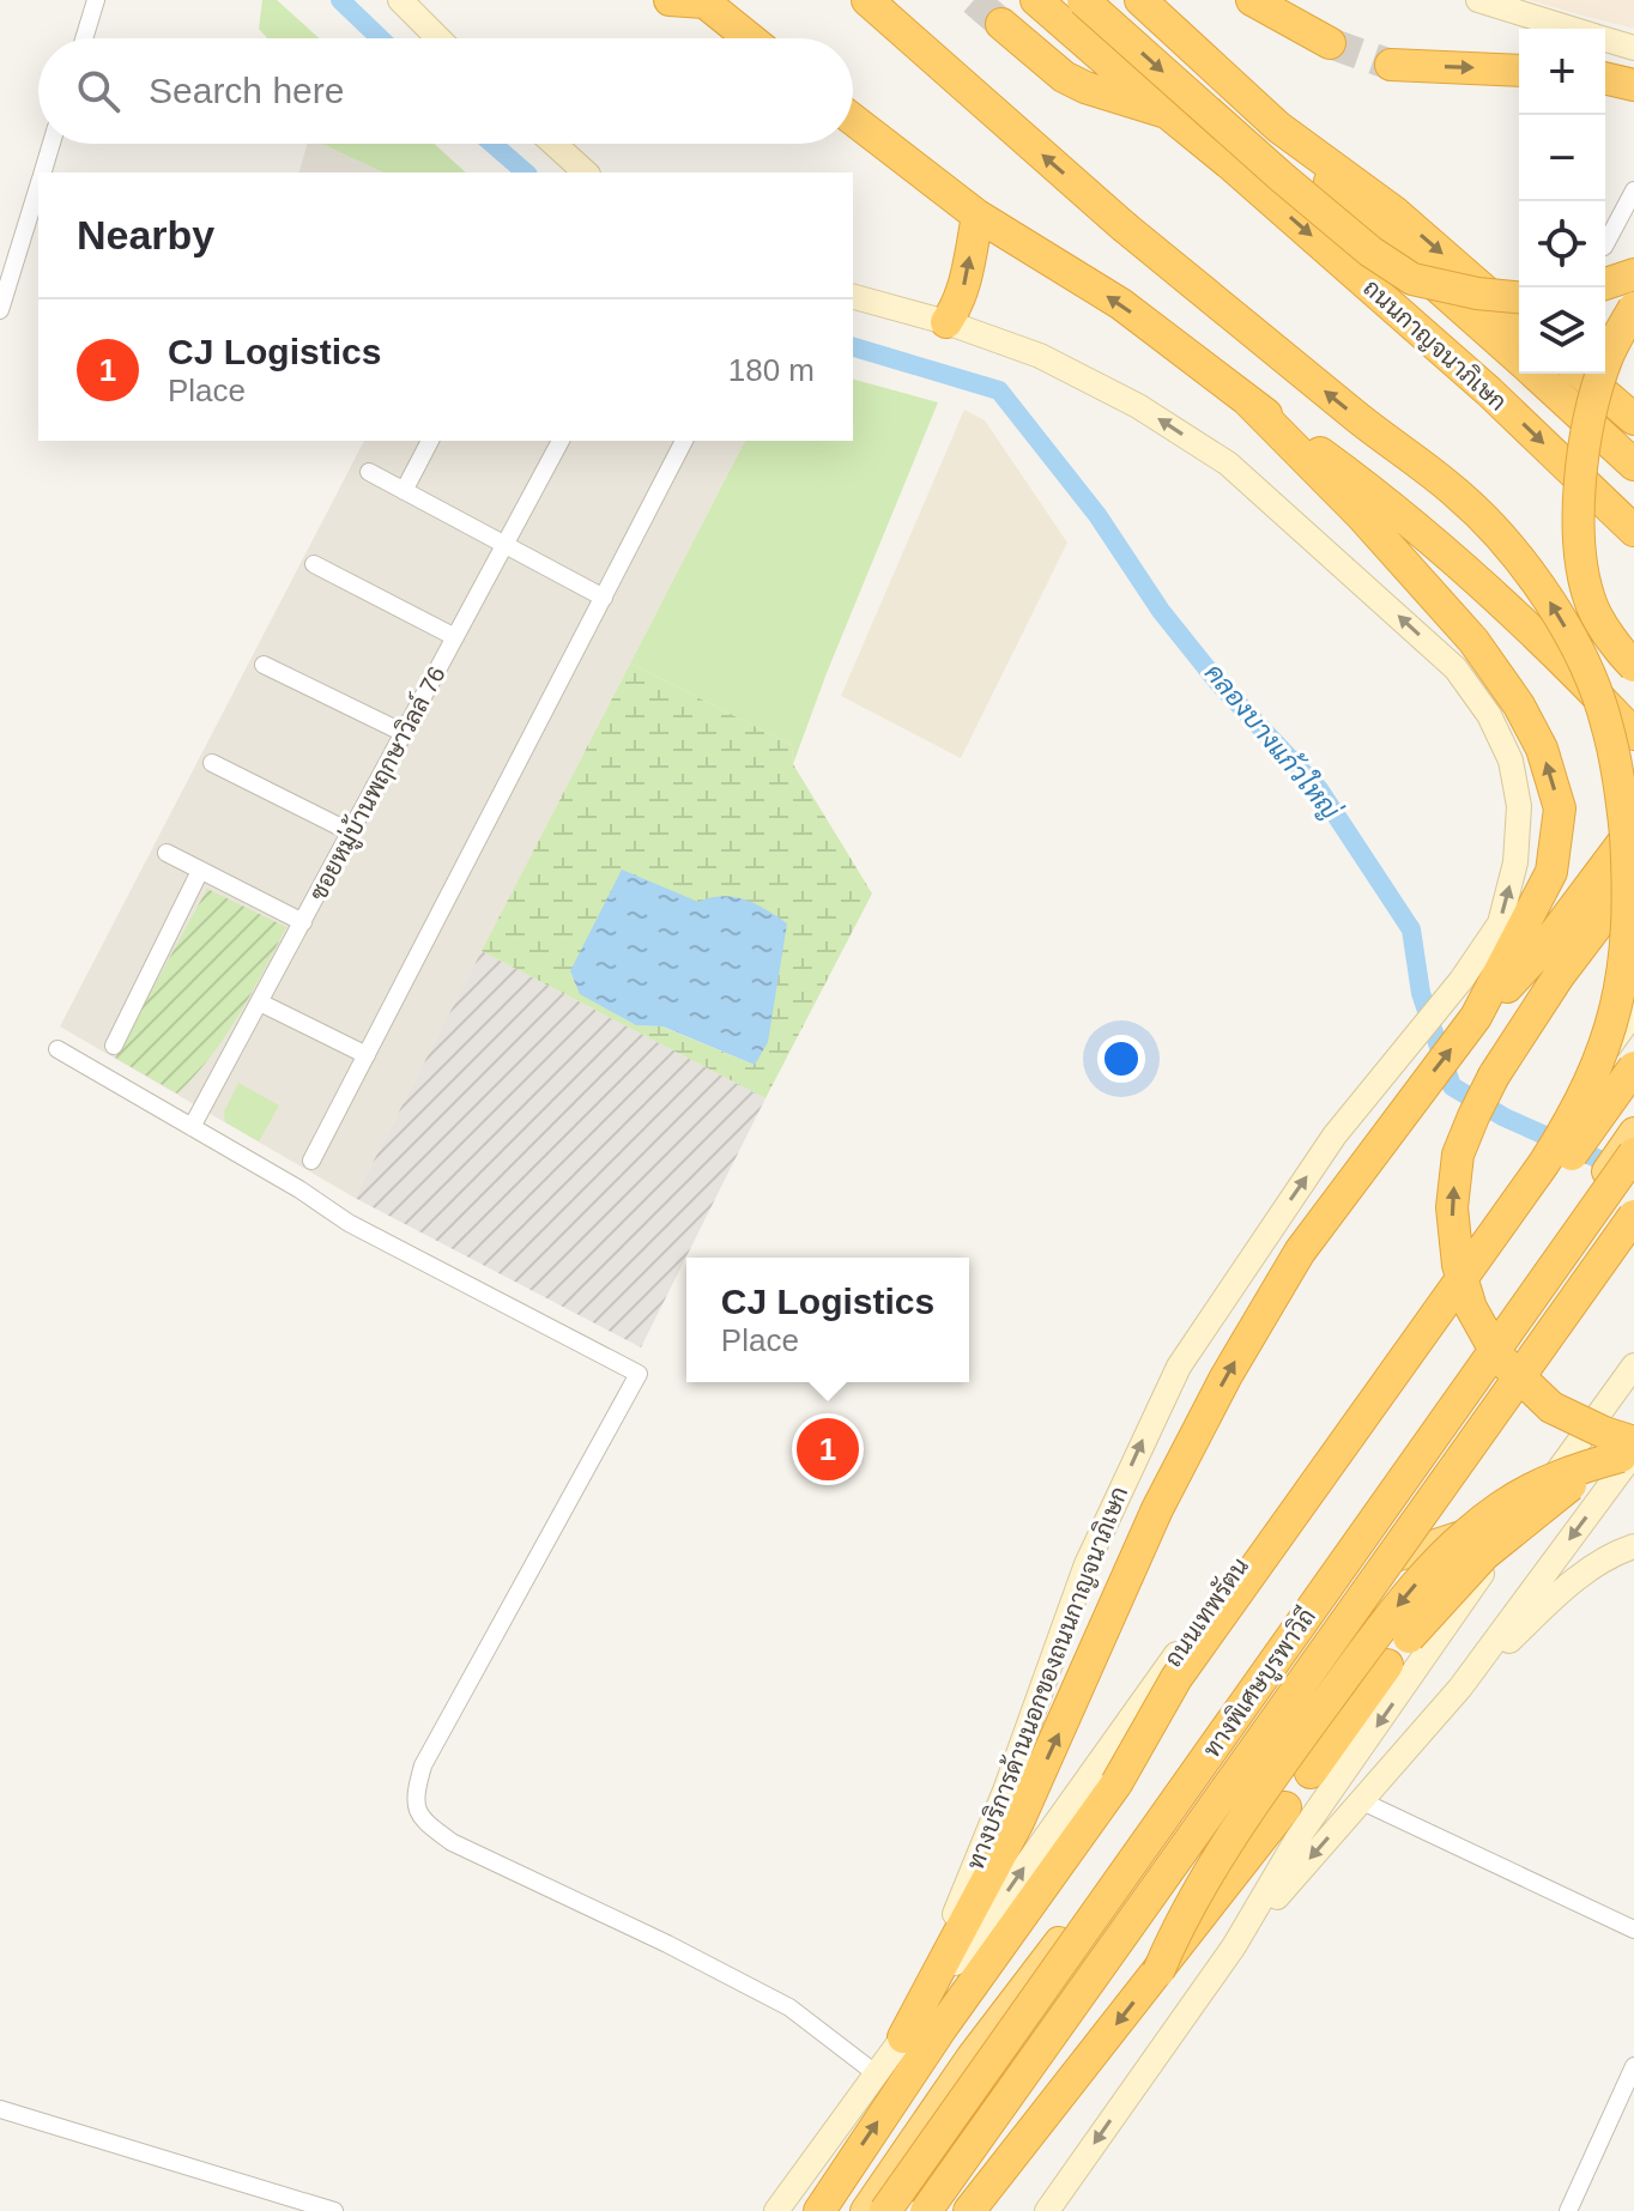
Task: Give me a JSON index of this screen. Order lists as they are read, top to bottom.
{
  "streets": {
    "highway": ["ถนนกาญจนาภิเษก", "ทางพิเศษบูรพาวิถี"],
    "main road": ["ถนนเทพรัตน", "ทางบริการด้านนอกของถนนกาญจนาภิเษก"],
    "street": ["ซอยหมู่บ้านพฤกษาวิลล์ 76"]
  },
  "crossings": [
    ["ถนนเทพรัตน", "ทางบริการด้านนอกของถนนกาญจนาภิเษก"]
  ],
  "water": ["คลองบางแก้วใหญ่"],
  "page": {
    "map_buttons": ["+", "−"],
    "search": "Search here",
    "heading": "Nearby",
    "list": [
      {
        "mark": "1",
        "name": "CJ Logistics",
        "note": "Place",
        "value": "180 m"
      }
    ],
    "popup": ["CJ Logistics", "Place"],
    "pins": "1"
  }
}
